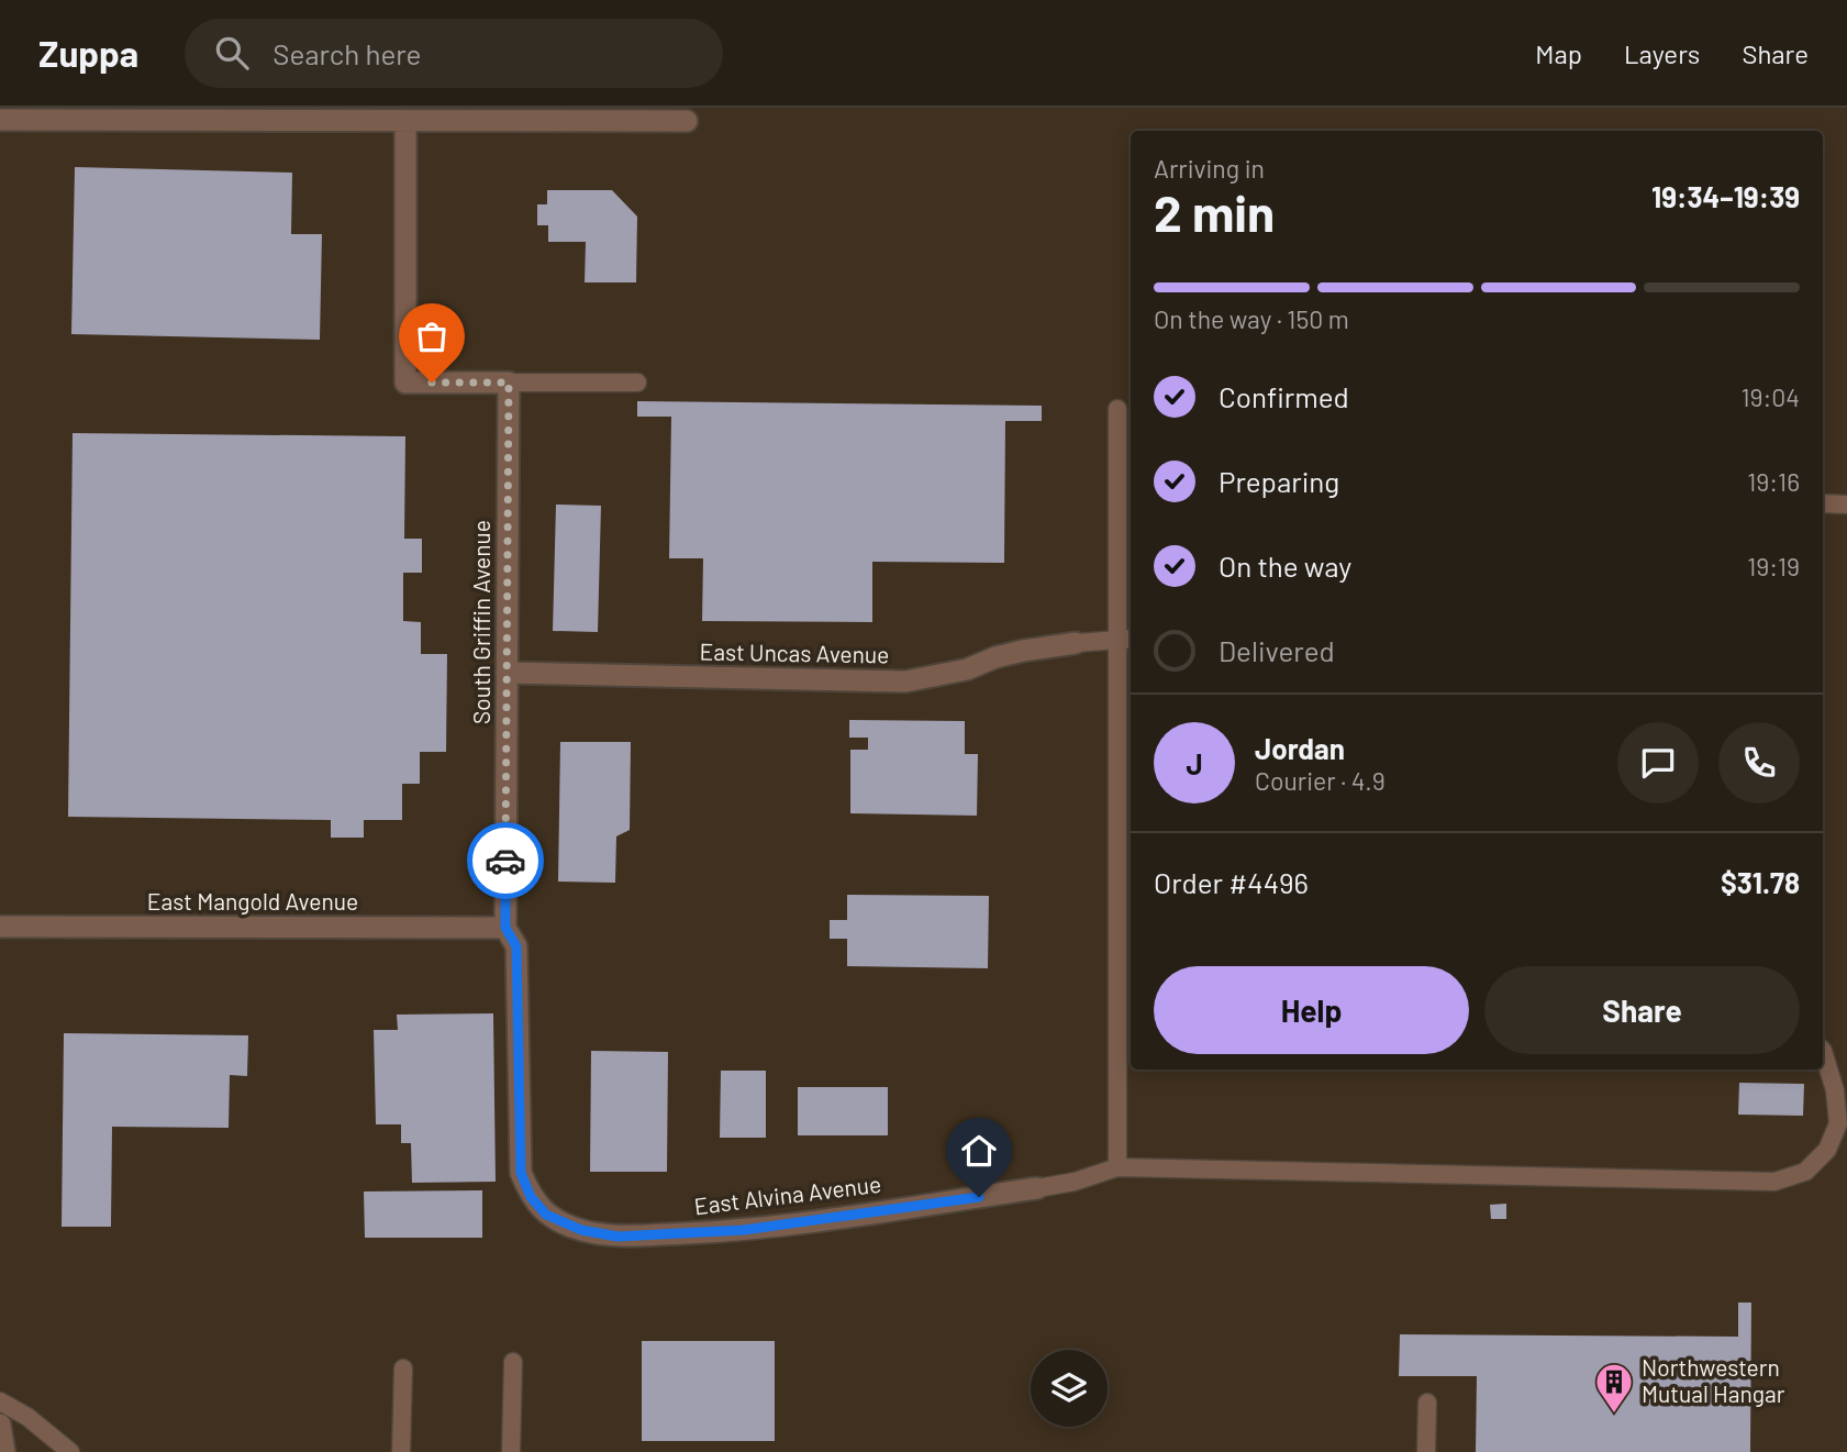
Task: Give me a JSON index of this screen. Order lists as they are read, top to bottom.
{
  "streets": {
    "street": [
      "South Griffin Avenue",
      "East Uncas Avenue",
      "East Mangold Avenue",
      "East Alvina Avenue"
    ]
  },
  "crossings": [
    ["South Griffin Avenue", "East Uncas Avenue"],
    ["South Griffin Avenue", "East Mangold Avenue"],
    ["South Griffin Avenue", "East Alvina Avenue"]
  ],
  "places": {
    "building": ["Northwestern Mutual Hangar"]
  },
  "page": {
    "header": "Zuppa",
    "search": "Search here",
    "nav": ["Map", "Layers", "Share"],
    "heading": ["2 min", "Arriving in", "19:34–19:39"],
    "panel": [
      "Jordan",
      "Courier · 4.9",
      "Order #4496",
      "$31.78"
    ],
    "bar": "On the way · 150 m",
    "list": [
      ["Confirmed", "19:04"],
      ["Preparing", "19:16"],
      ["On the way", "19:19"],
      "Delivered"
    ],
    "round": "J",
    "buttons": ["Help", "Share"]
  }
}
